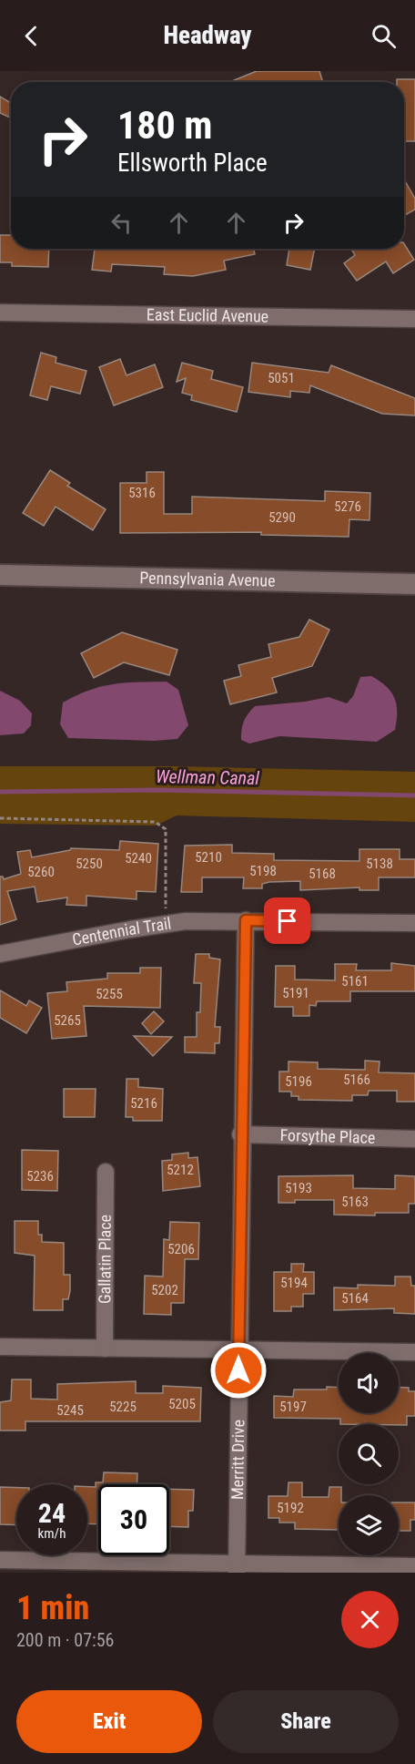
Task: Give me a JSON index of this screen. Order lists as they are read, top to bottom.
{
  "streets": {
    "street": [
      "East Euclid Avenue",
      "Pennsylvania Avenue",
      "Centennial Trail",
      "Forsythe Place",
      "Gallatin Place",
      "Merritt Drive"
    ]
  },
  "crossings": [
    ["Centennial Trail", "Merritt Drive"],
    ["Forsythe Place", "Merritt Drive"]
  ],
  "water": ["Wellman Canal"],
  "house_numbers": [
    "5051",
    "5316",
    "5276",
    "5290",
    "5210",
    "5240",
    "5250",
    "5138",
    "5198",
    "5260",
    "5168",
    "5161",
    "5191",
    "5255",
    "5265",
    "5166",
    "5196",
    "5216",
    "5212",
    "5236",
    "5193",
    "5163",
    "5206",
    "5194",
    "5202",
    "5164",
    "5205",
    "5225",
    "5197",
    "5245",
    "5192"
  ],
  "page": {
    "header": "Headway",
    "turn": ["180 m", "Ellsworth Place"],
    "speed": "24 km/h",
    "limit": "30",
    "heading": ["1 min", "200 m · 07:56"],
    "buttons": ["Exit", "Share"]
  }
}
